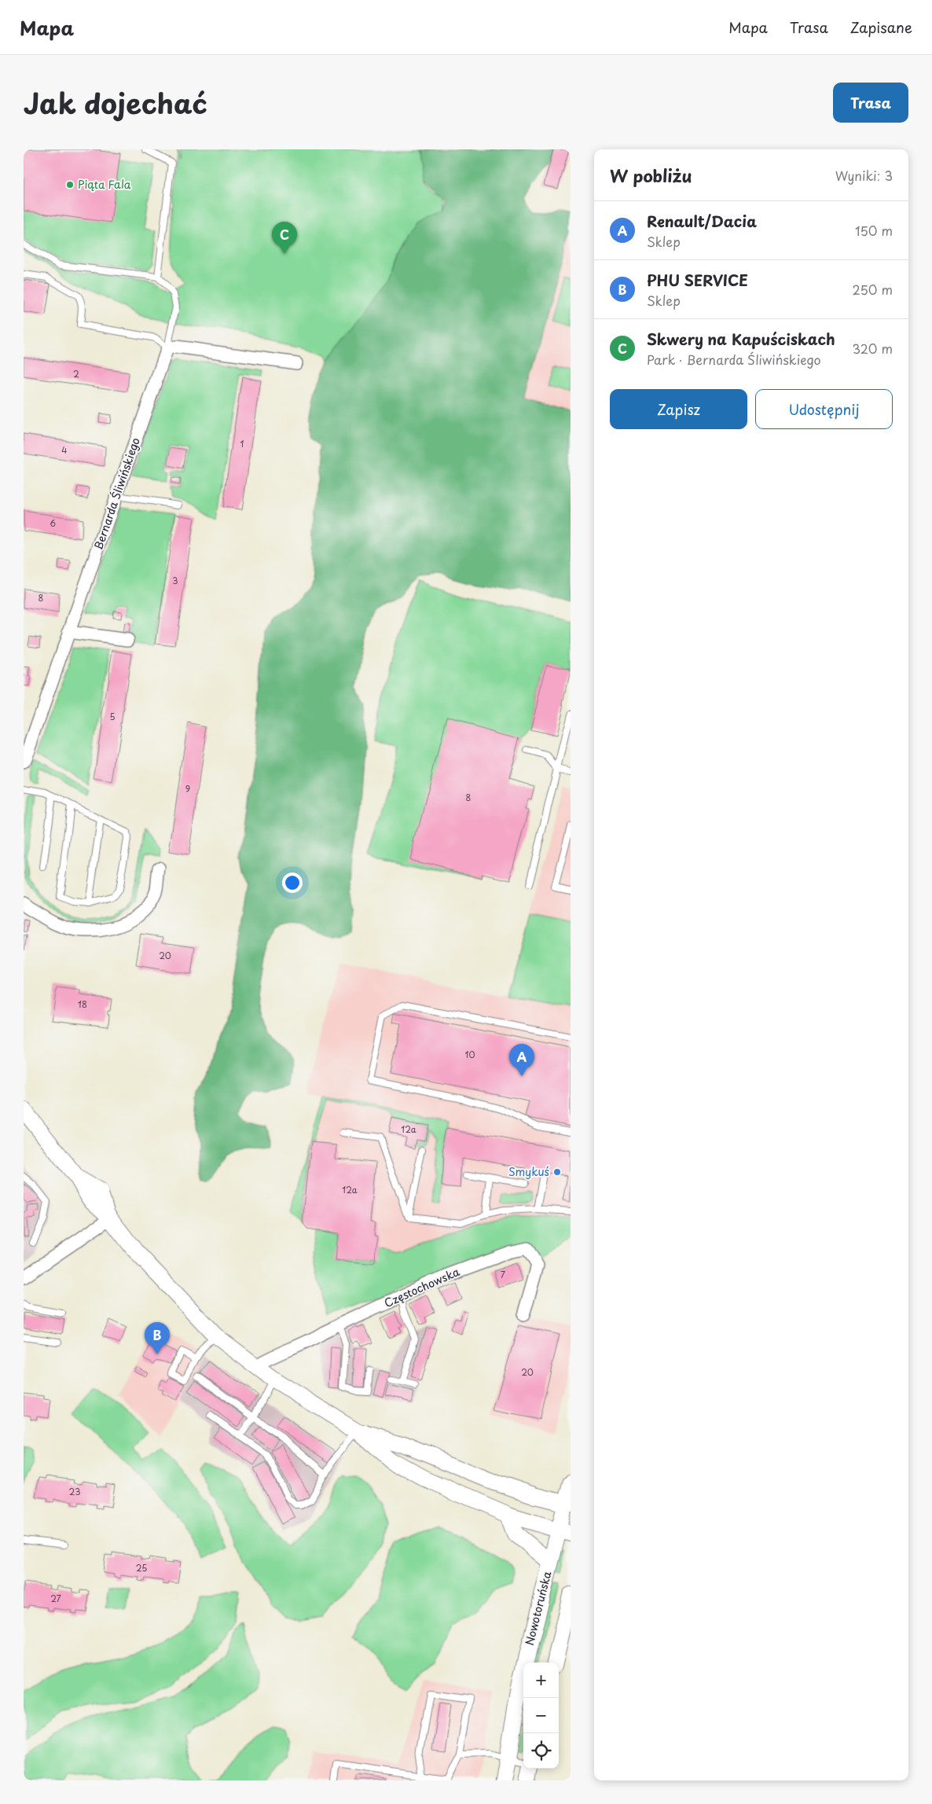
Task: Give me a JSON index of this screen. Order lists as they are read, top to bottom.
{
  "streets": {
    "street": ["Bernarda Śliwińskiego", "Częstochowska", "Nowotoruńska"]
  },
  "places": ["Piąta Fala", "Smykuś"],
  "house_numbers": [
    "2",
    "1",
    "4",
    "6",
    "3",
    "8",
    "5",
    "9",
    "8",
    "20",
    "18",
    "10",
    "12a",
    "12a",
    "7",
    "20",
    "23",
    "25",
    "27"
  ],
  "page": {
    "header": "Mapa",
    "nav": ["Mapa", "Trasa", "Zapisane"],
    "title": "Jak dojechać",
    "buttons": [
      "Trasa",
      ["Zapisz", "Udostępnij"]
    ],
    "heading": ["W pobliżu", "Wyniki: 3"],
    "list": [
      {
        "mark": "A",
        "name": "Renault/Dacia",
        "note": "Sklep",
        "value": "150 m"
      },
      {
        "mark": "B",
        "name": "PHU SERVICE",
        "note": "Sklep",
        "value": "250 m"
      },
      {
        "mark": "C",
        "name": "Skwery na Kapuściskach",
        "note": "Park · Bernarda Śliwińskiego",
        "value": "320 m"
      }
    ],
    "pins": ["C", "A", "B"],
    "map_buttons": ["+", "−"]
  }
}
